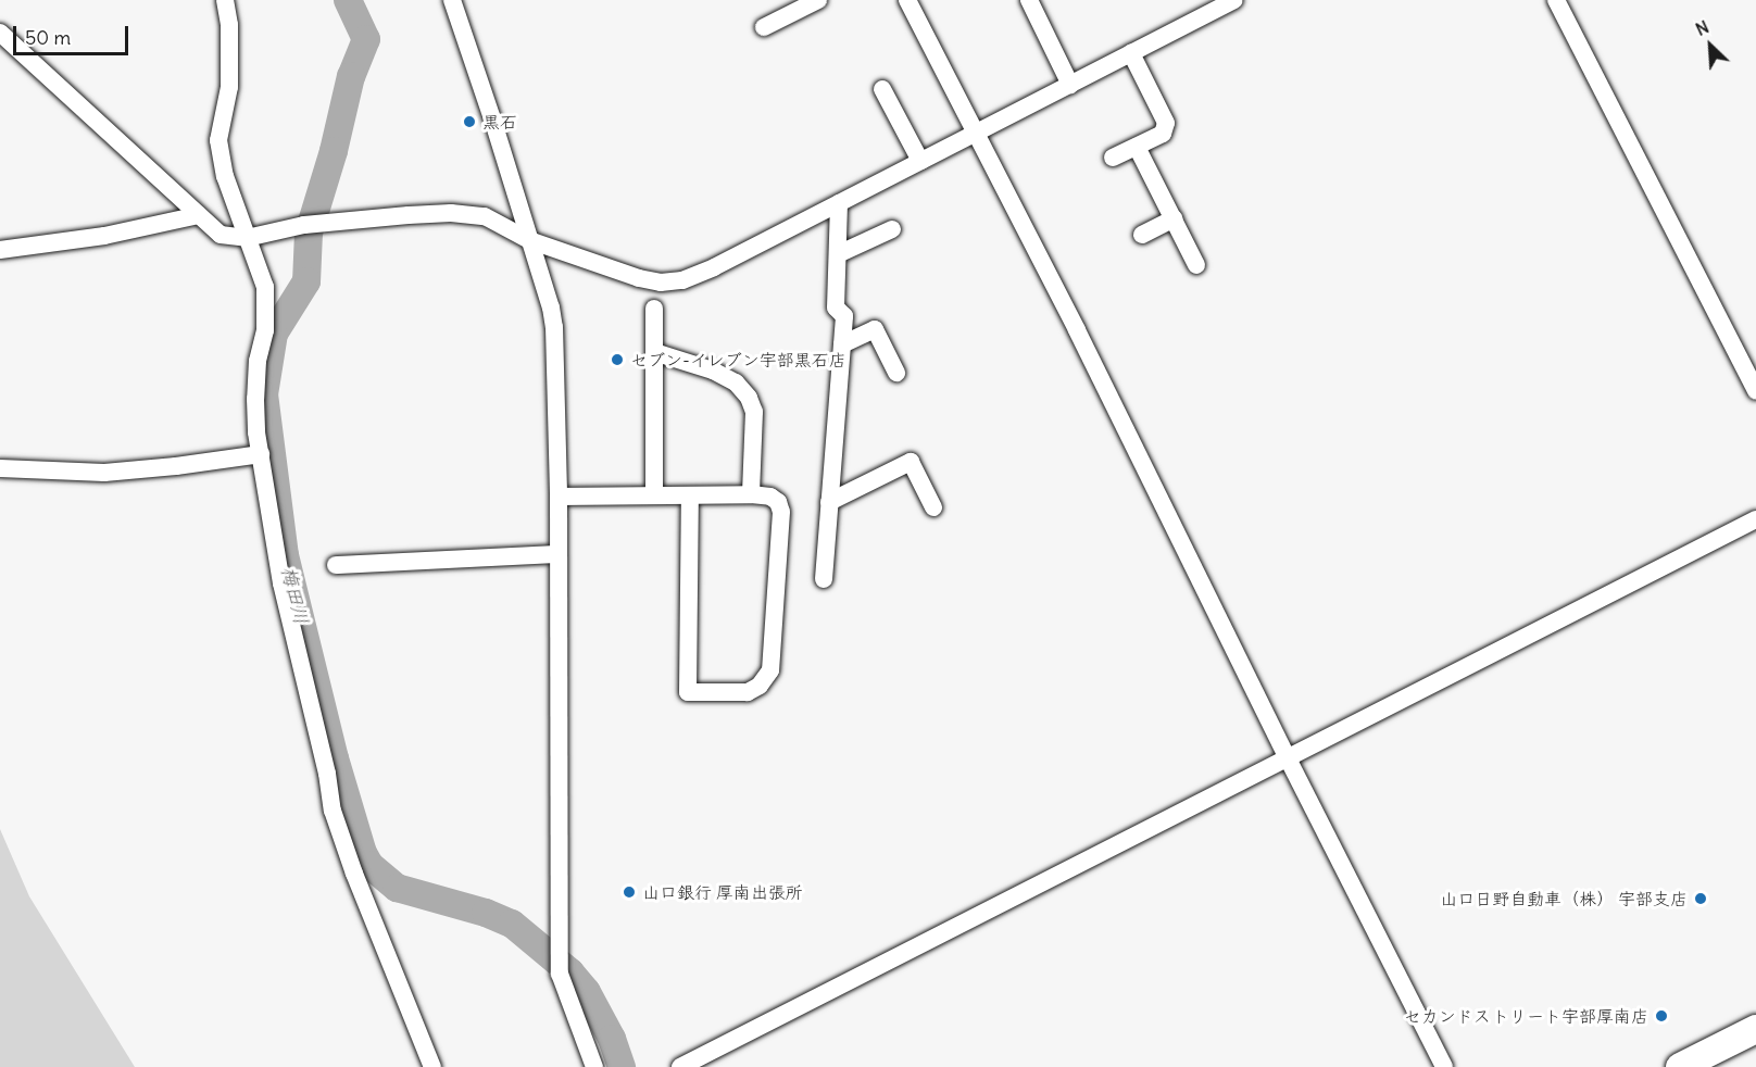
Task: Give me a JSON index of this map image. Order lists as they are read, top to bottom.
{
  "water": ["梅田川"],
  "places": [
    "黒石",
    "セブン-イレブン宇部黒石店",
    "山口銀行 厚南出張所",
    "山口日野自動車（株） 宇部支店",
    "セカンドストリート宇部厚南店"
  ],
  "scale_bar": "50 m",
  "north": "top left"
}
